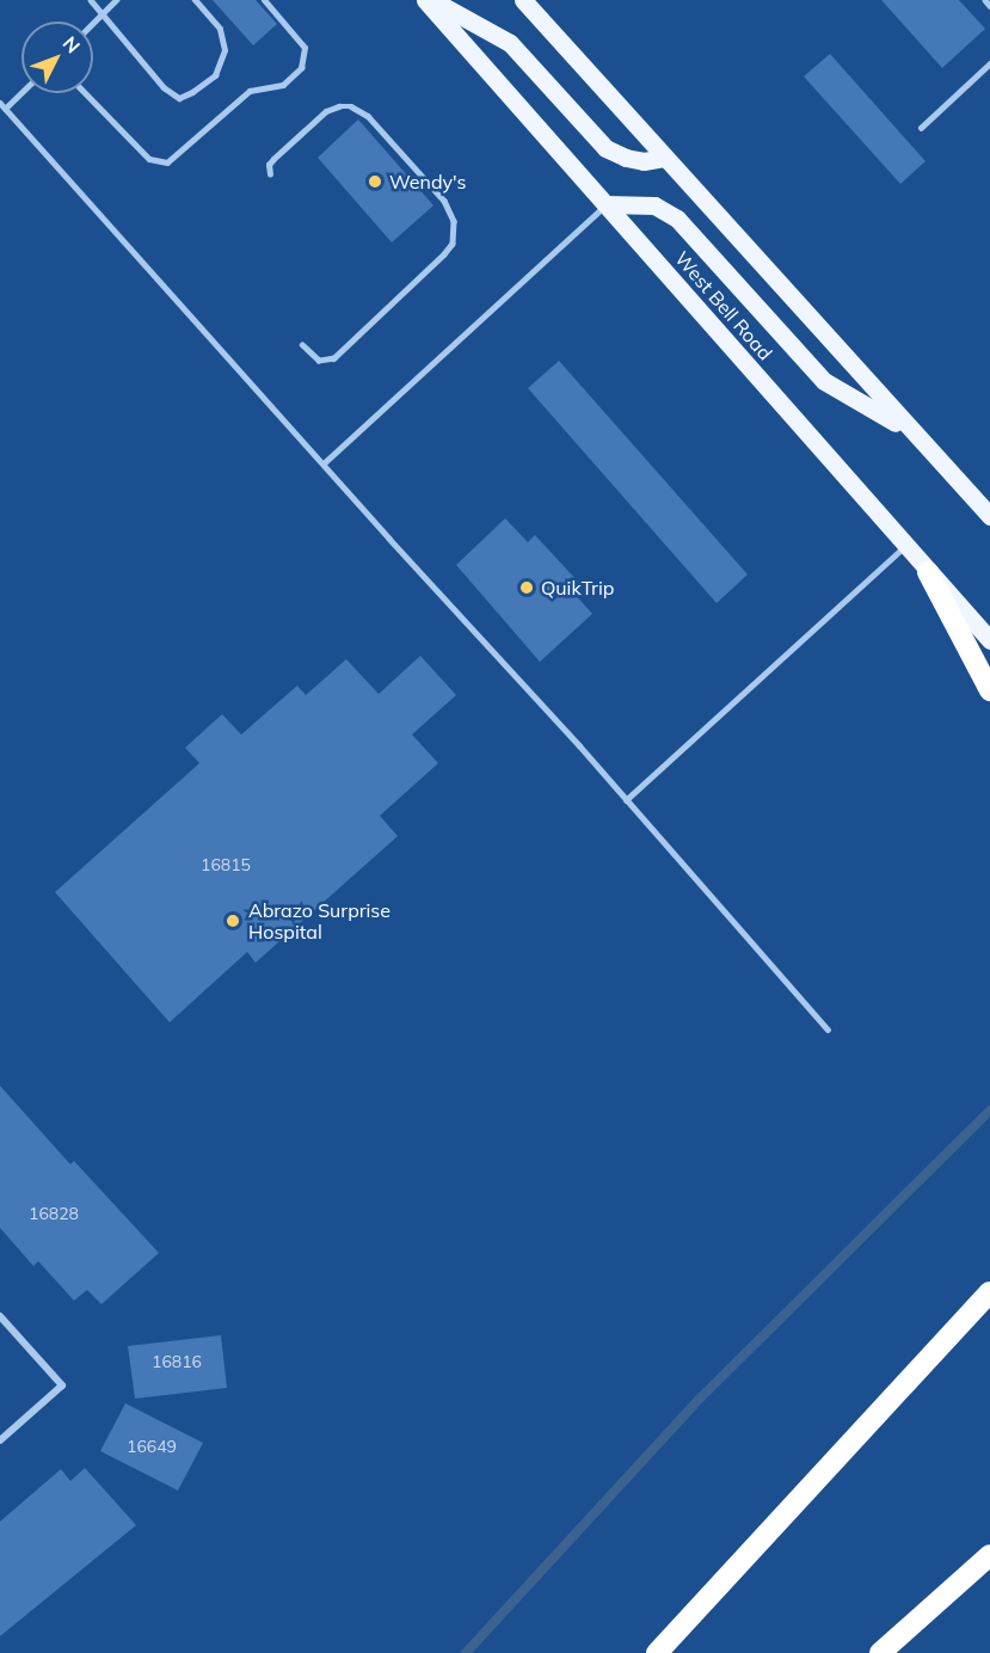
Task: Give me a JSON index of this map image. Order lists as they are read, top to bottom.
{
  "streets": {
    "main road": ["West Bell Road"]
  },
  "places": ["Wendy's", "QuikTrip", "Abrazo Surprise Hospital"],
  "house_numbers": [
    "16815",
    "16828",
    "16816",
    "16649"
  ],
  "north": "top right"
}
